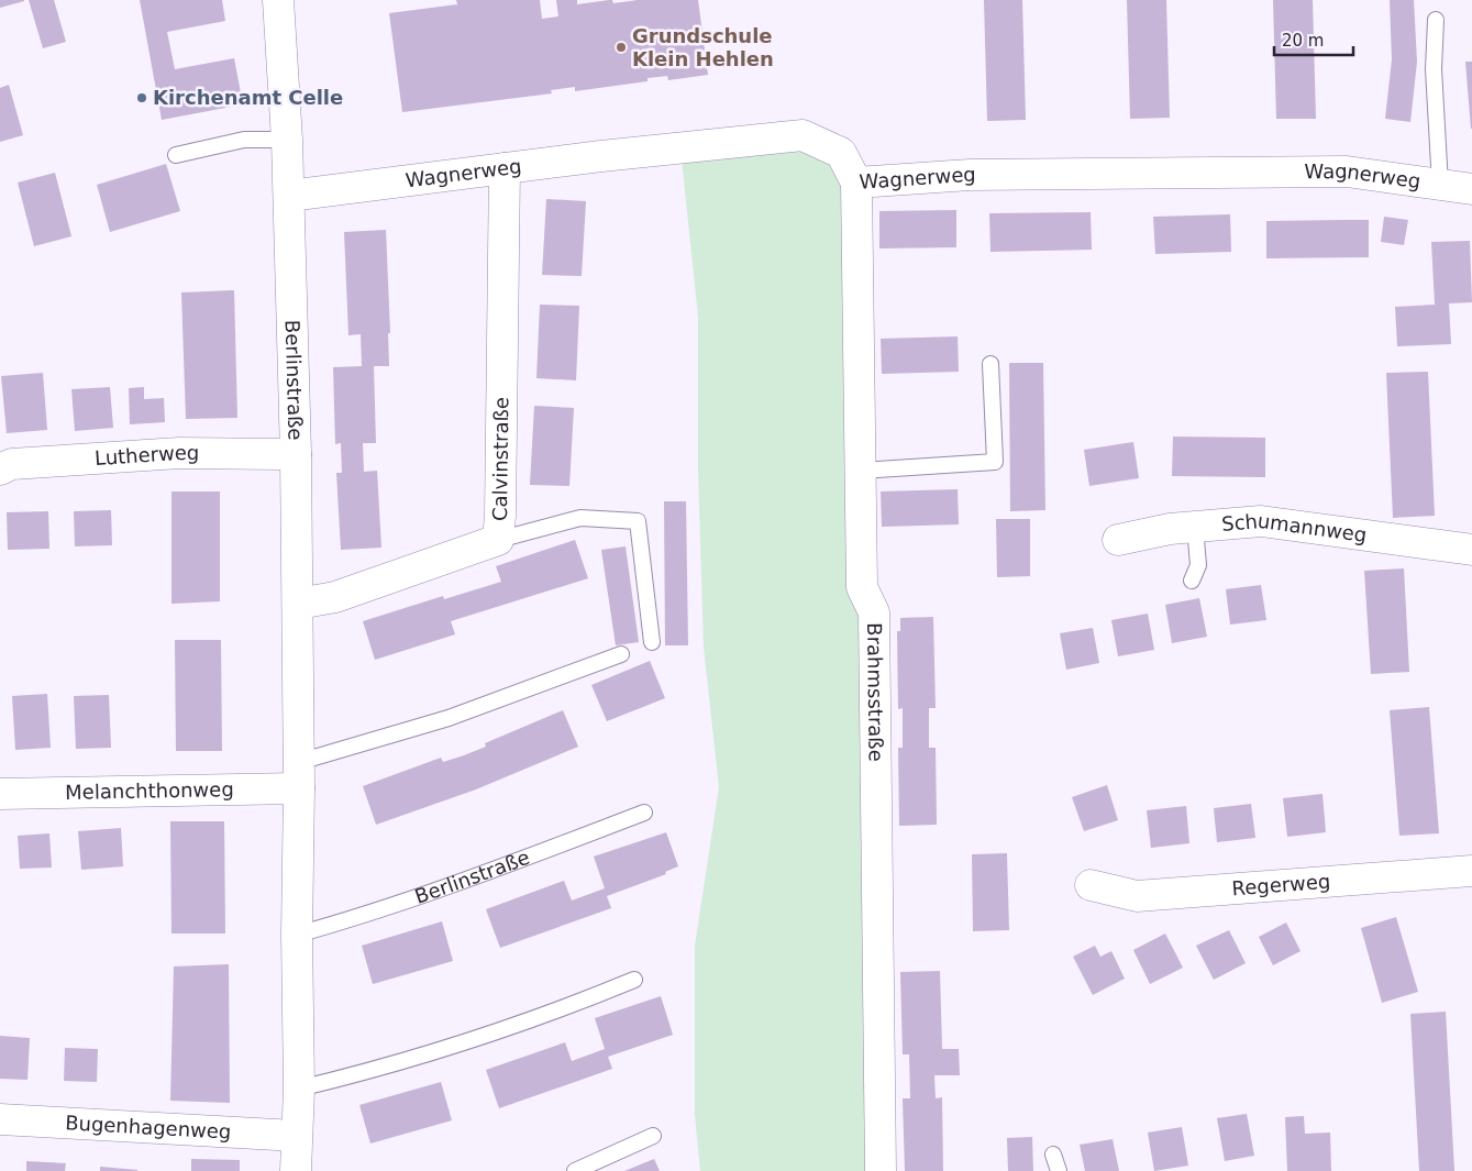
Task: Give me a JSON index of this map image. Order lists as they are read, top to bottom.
{
  "streets": {
    "street": [
      "Wagnerweg",
      "Berlinstraße",
      "Lutherweg",
      "Calvinstraße",
      "Schumannweg",
      "Brahmsstraße",
      "Melanchthonweg",
      "Regerweg",
      "Bugenhagenweg"
    ]
  },
  "crossings": [
    ["Wagnerweg", "Berlinstraße"],
    ["Wagnerweg", "Calvinstraße"],
    ["Wagnerweg", "Brahmsstraße"],
    ["Berlinstraße", "Lutherweg"],
    ["Berlinstraße", "Calvinstraße"],
    ["Berlinstraße", "Melanchthonweg"],
    ["Berlinstraße", "Bugenhagenweg"]
  ],
  "places": ["Grundschule Klein Hehlen", "Kirchenamt Celle"],
  "scale_bar": "20 m"
}
